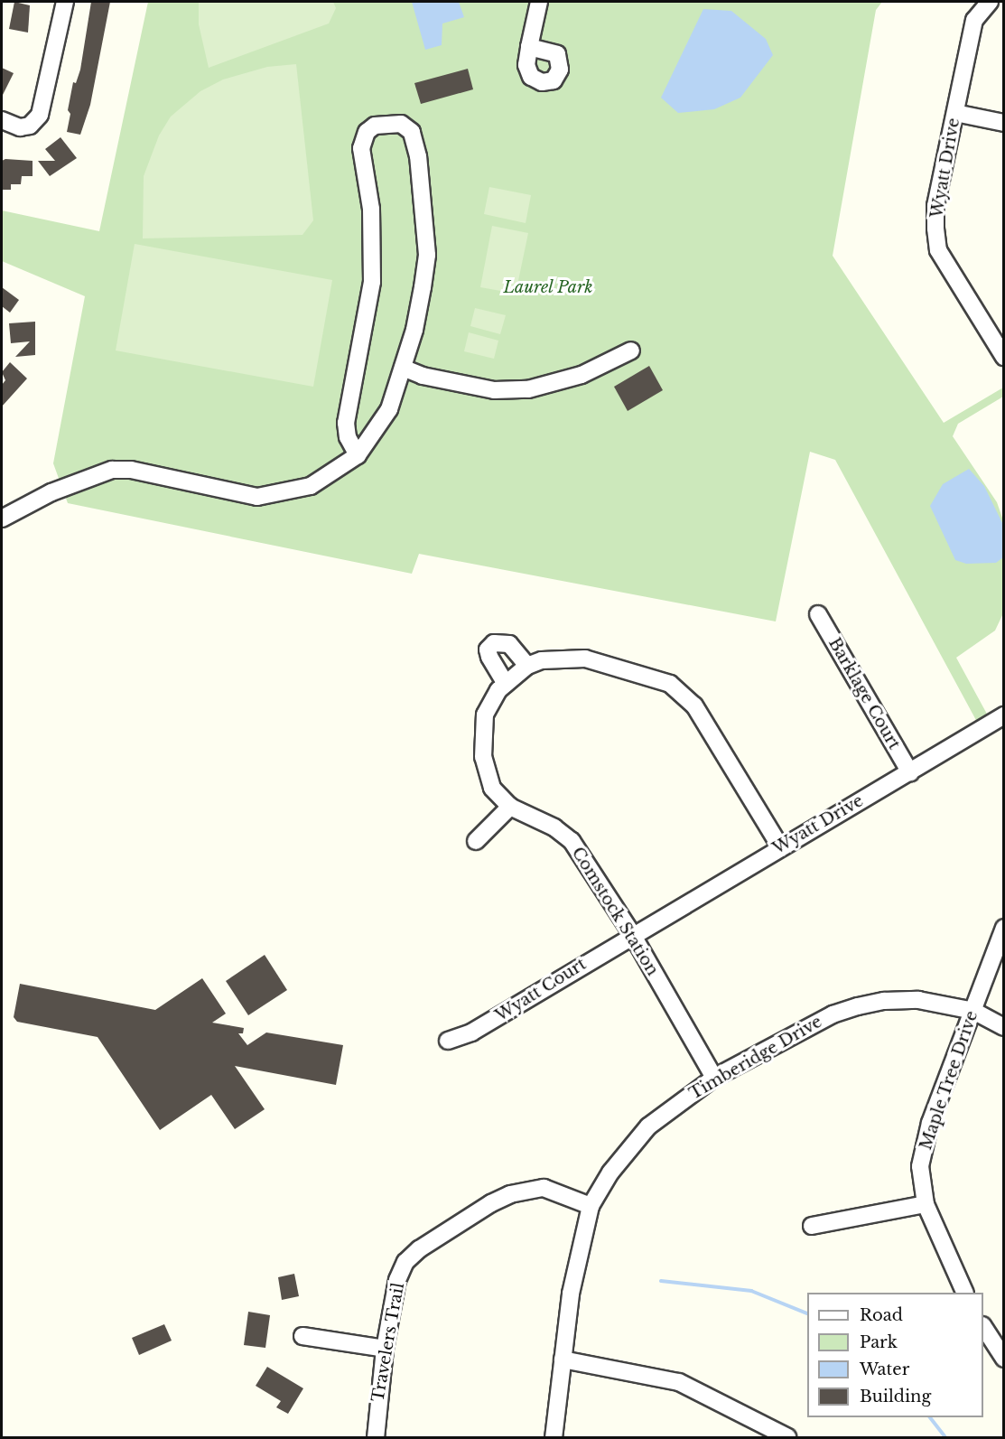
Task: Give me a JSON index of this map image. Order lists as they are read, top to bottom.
{
  "streets": {
    "street": [
      "Wyatt Drive",
      "Barklage Court",
      "Comstock Station",
      "Wyatt Court",
      "Timberidge Drive",
      "Maple Tree Drive",
      "Travelers Trail"
    ]
  },
  "crossings": [
    ["Wyatt Drive", "Barklage Court"],
    ["Wyatt Drive", "Comstock Station"],
    ["Wyatt Drive", "Wyatt Court"],
    ["Comstock Station", "Wyatt Court"],
    ["Comstock Station", "Timberidge Drive"],
    ["Timberidge Drive", "Maple Tree Drive"],
    ["Timberidge Drive", "Travelers Trail"]
  ],
  "parks": ["Laurel Park"],
  "legend": [
    "Road",
    "Park",
    "Water",
    "Building"
  ]
}
